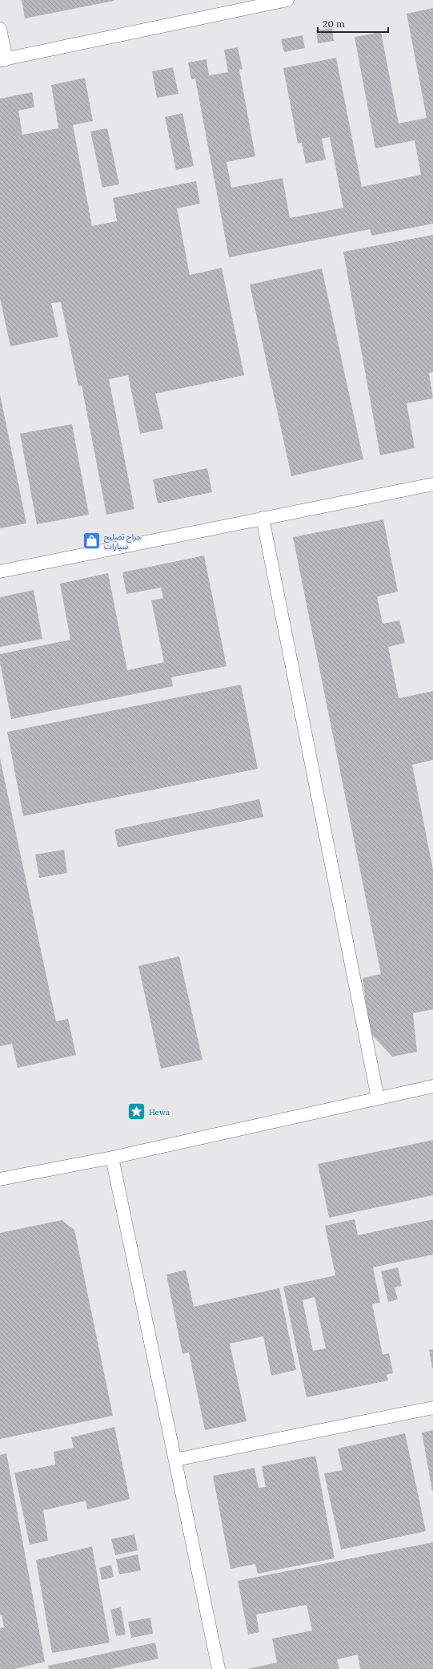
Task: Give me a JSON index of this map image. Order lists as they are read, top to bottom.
{
  "places": {
    "shop": ["جراج تصليح سيارات"],
    "place": ["Hewa"]
  },
  "scale_bar": "20 m"
}
